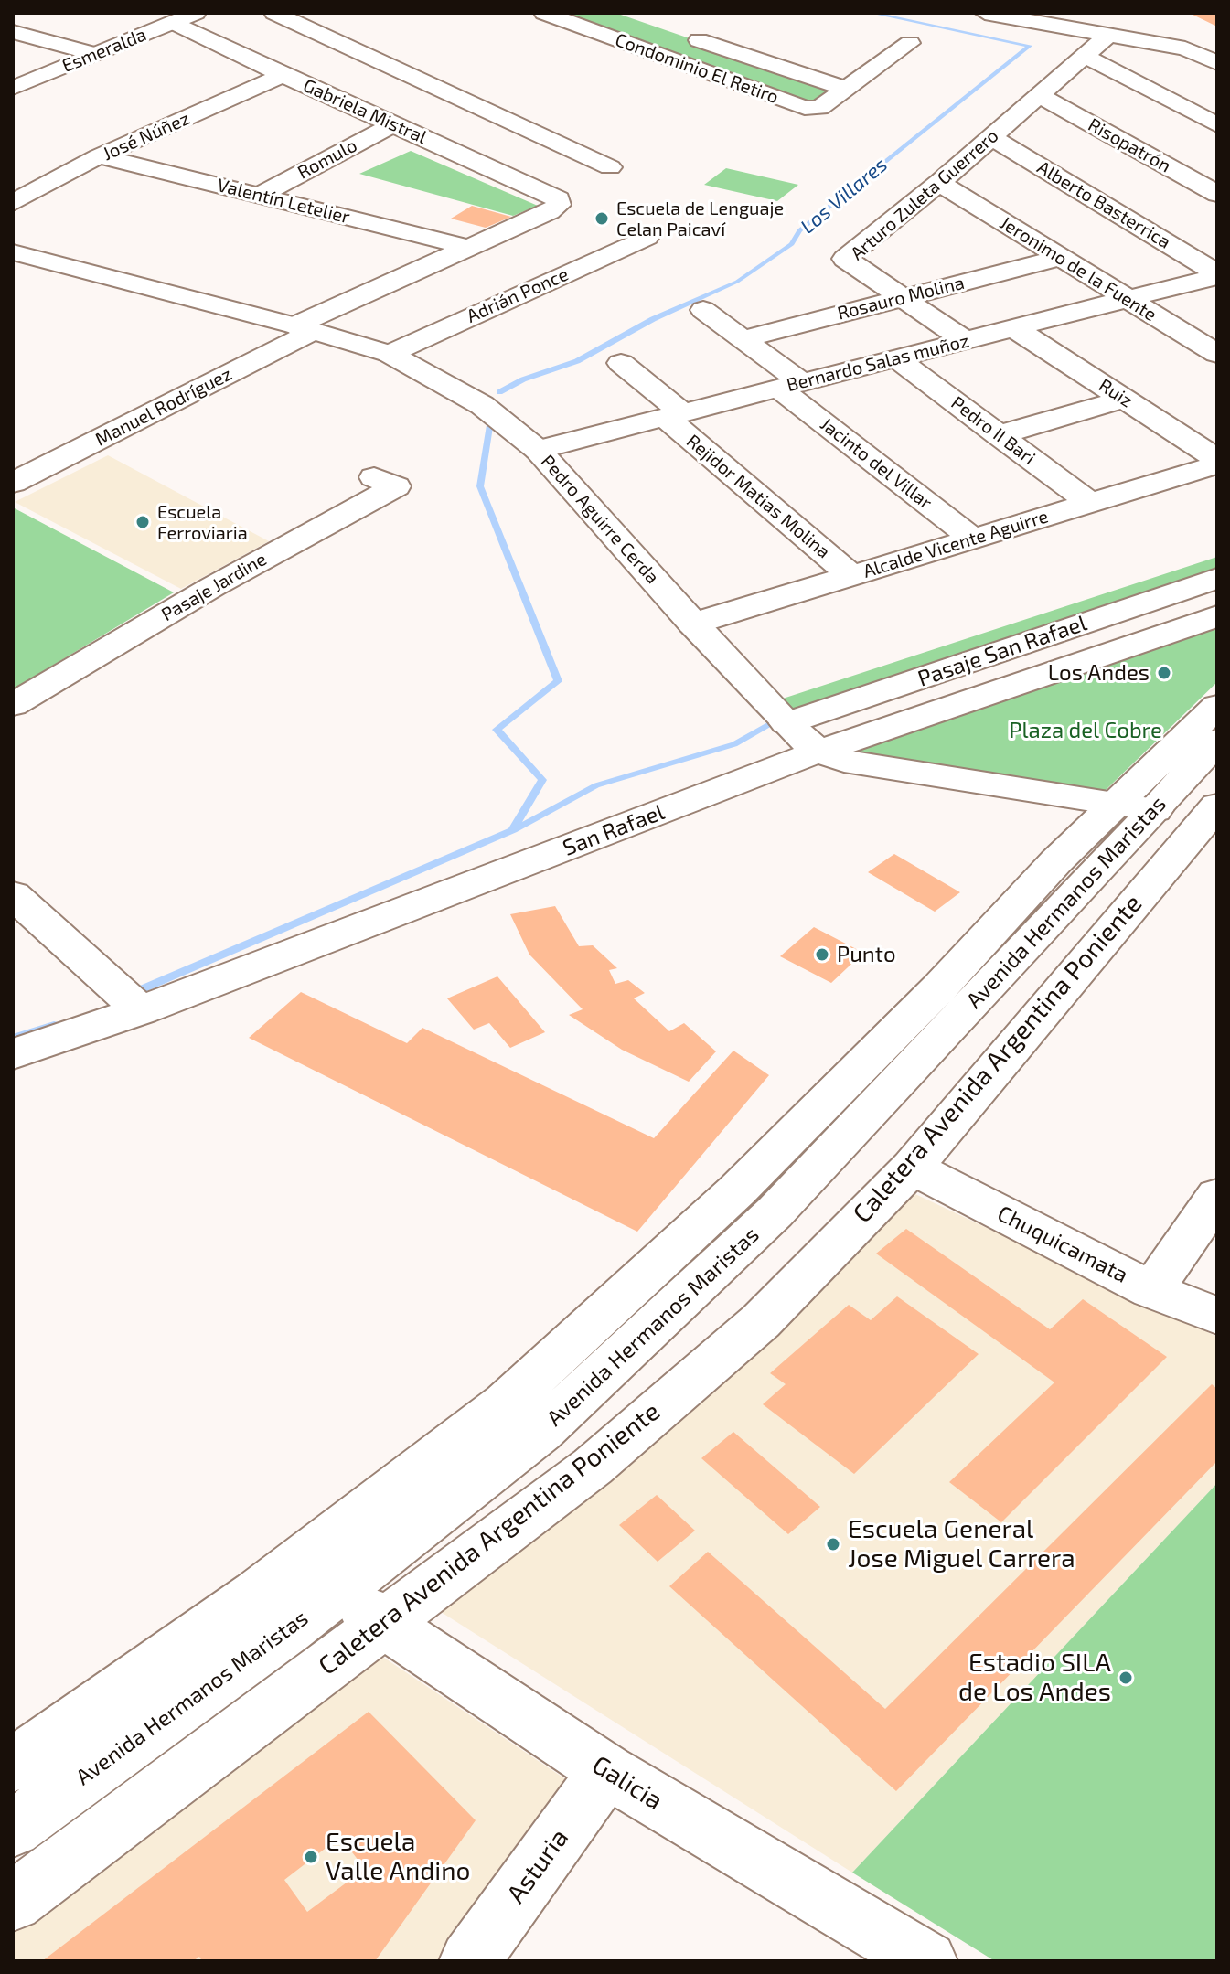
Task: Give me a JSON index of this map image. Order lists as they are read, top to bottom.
{
  "streets": {
    "street": [
      "Esmeralda",
      "Condominio El Retiro",
      "Gabriela Mistral",
      "José Núñez",
      "Risopatrón",
      "Romulo",
      "Arturo Zuleta Guerrero",
      "Valentín Letelier",
      "Alberto Basterrica",
      "Jeronimo de la Fuente",
      "Adrián Ponce",
      "Rosauro Molina",
      "Bernardo Salas muñoz",
      "Ruiz",
      "Manuel Rodríguez",
      "Pedro II Bari",
      "Jacinto del Villar",
      "Rejidor Matias Molina",
      "Pedro Aguirre Cerda",
      "Alcalde Vicente Aguirre",
      "Pasaje Jardine",
      "Pasaje San Rafael",
      "San Rafael",
      "Avenida Hermanos Maristas",
      "Caletera Avenida Argentina Poniente",
      "Chuquicamata",
      "Galicia",
      "Asturia"
    ]
  },
  "crossings": [
    ["Esmeralda", "Gabriela Mistral"],
    ["Gabriela Mistral", "José Núñez"],
    ["Gabriela Mistral", "Romulo"],
    ["Gabriela Mistral", "Manuel Rodríguez"],
    ["José Núñez", "Valentín Letelier"],
    ["Risopatrón", "Arturo Zuleta Guerrero"],
    ["Romulo", "Valentín Letelier"],
    ["Arturo Zuleta Guerrero", "Alberto Basterrica"],
    ["Arturo Zuleta Guerrero", "Jeronimo de la Fuente"],
    ["Arturo Zuleta Guerrero", "Rosauro Molina"],
    ["Arturo Zuleta Guerrero", "Bernardo Salas muñoz"],
    ["Valentín Letelier", "Manuel Rodríguez"],
    ["Alberto Basterrica", "Bernardo Salas muñoz"],
    ["Jeronimo de la Fuente", "Rosauro Molina"],
    ["Jeronimo de la Fuente", "Bernardo Salas muñoz"],
    ["Adrián Ponce", "Pedro Aguirre Cerda"],
    ["Rosauro Molina", "Jacinto del Villar"],
    ["Bernardo Salas muñoz", "Ruiz"],
    ["Bernardo Salas muñoz", "Pedro II Bari"],
    ["Bernardo Salas muñoz", "Jacinto del Villar"],
    ["Bernardo Salas muñoz", "Rejidor Matias Molina"],
    ["Bernardo Salas muñoz", "Pedro Aguirre Cerda"],
    ["Ruiz", "Alcalde Vicente Aguirre"],
    ["Manuel Rodríguez", "Pedro Aguirre Cerda"],
    ["Pedro II Bari", "Alcalde Vicente Aguirre"],
    ["Jacinto del Villar", "Alcalde Vicente Aguirre"],
    ["Rejidor Matias Molina", "Alcalde Vicente Aguirre"],
    ["Pedro Aguirre Cerda", "Alcalde Vicente Aguirre"],
    ["Pedro Aguirre Cerda", "Pasaje San Rafael"],
    ["Pedro Aguirre Cerda", "San Rafael"],
    ["Pedro Aguirre Cerda", "Avenida Hermanos Maristas"],
    ["Pedro Aguirre Cerda", "Caletera Avenida Argentina Poniente"],
    ["Avenida Hermanos Maristas", "Galicia"],
    ["Caletera Avenida Argentina Poniente", "Chuquicamata"],
    ["Caletera Avenida Argentina Poniente", "Galicia"],
    ["Galicia", "Asturia"]
  ],
  "water": ["Los Villares"],
  "parks": ["Plaza del Cobre"],
  "places": [
    "Escuela de Lenguaje Celan Paicaví",
    "Escuela Ferroviaria",
    "Los Andes",
    "Punto",
    "Escuela General Jose Miguel Carrera",
    "Estadio SILA de Los Andes",
    "Escuela Valle Andino"
  ]
}
